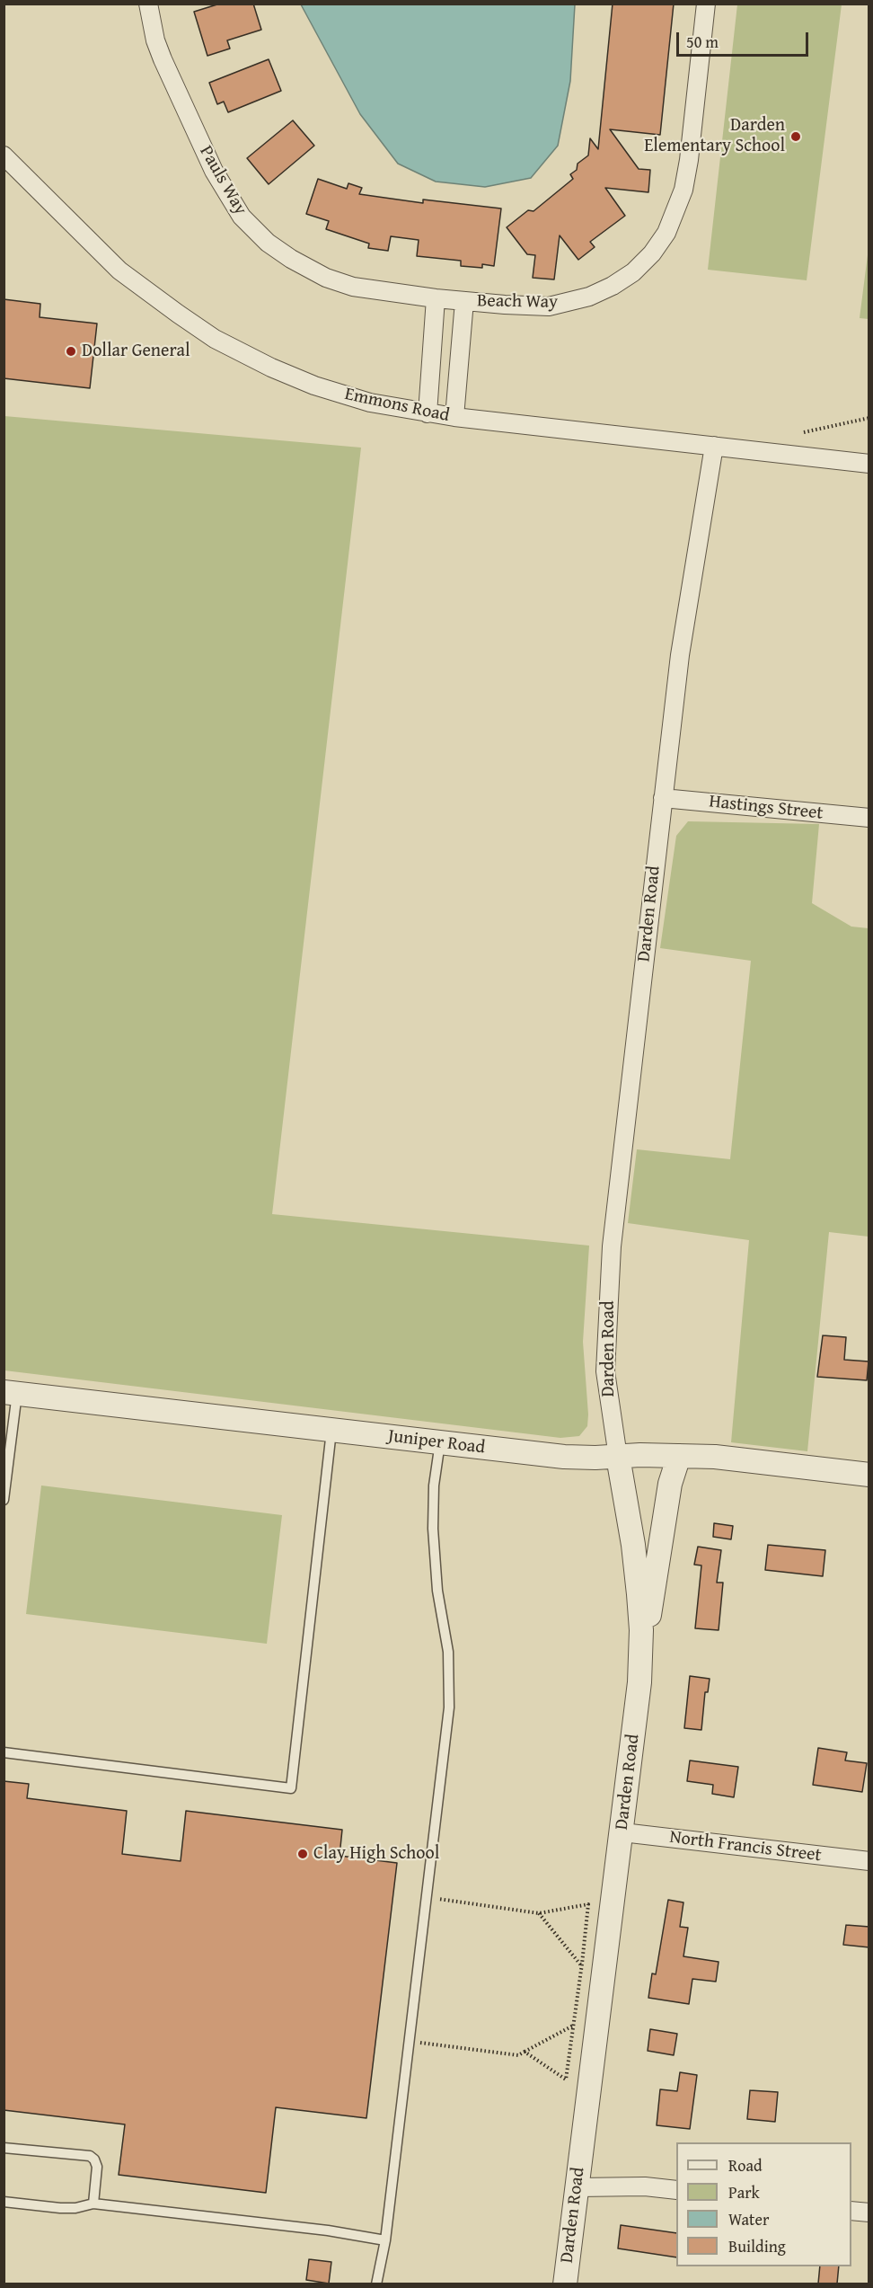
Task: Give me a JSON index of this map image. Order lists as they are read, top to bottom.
{
  "streets": {
    "street": [
      "Pauls Way",
      "Beach Way",
      "Emmons Road",
      "Hastings Street",
      "Darden Road",
      "Juniper Road",
      "North Francis Street"
    ]
  },
  "crossings": [
    ["Pauls Way", "Beach Way"],
    ["Beach Way", "Emmons Road"],
    ["Emmons Road", "Darden Road"],
    ["Hastings Street", "Darden Road"],
    ["Darden Road", "Juniper Road"],
    ["Darden Road", "North Francis Street"]
  ],
  "places": ["Darden Elementary School", "Dollar General", "Clay High School"],
  "legend": [
    "Road",
    "Park",
    "Water",
    "Building"
  ],
  "scale_bar": "50 m"
}
